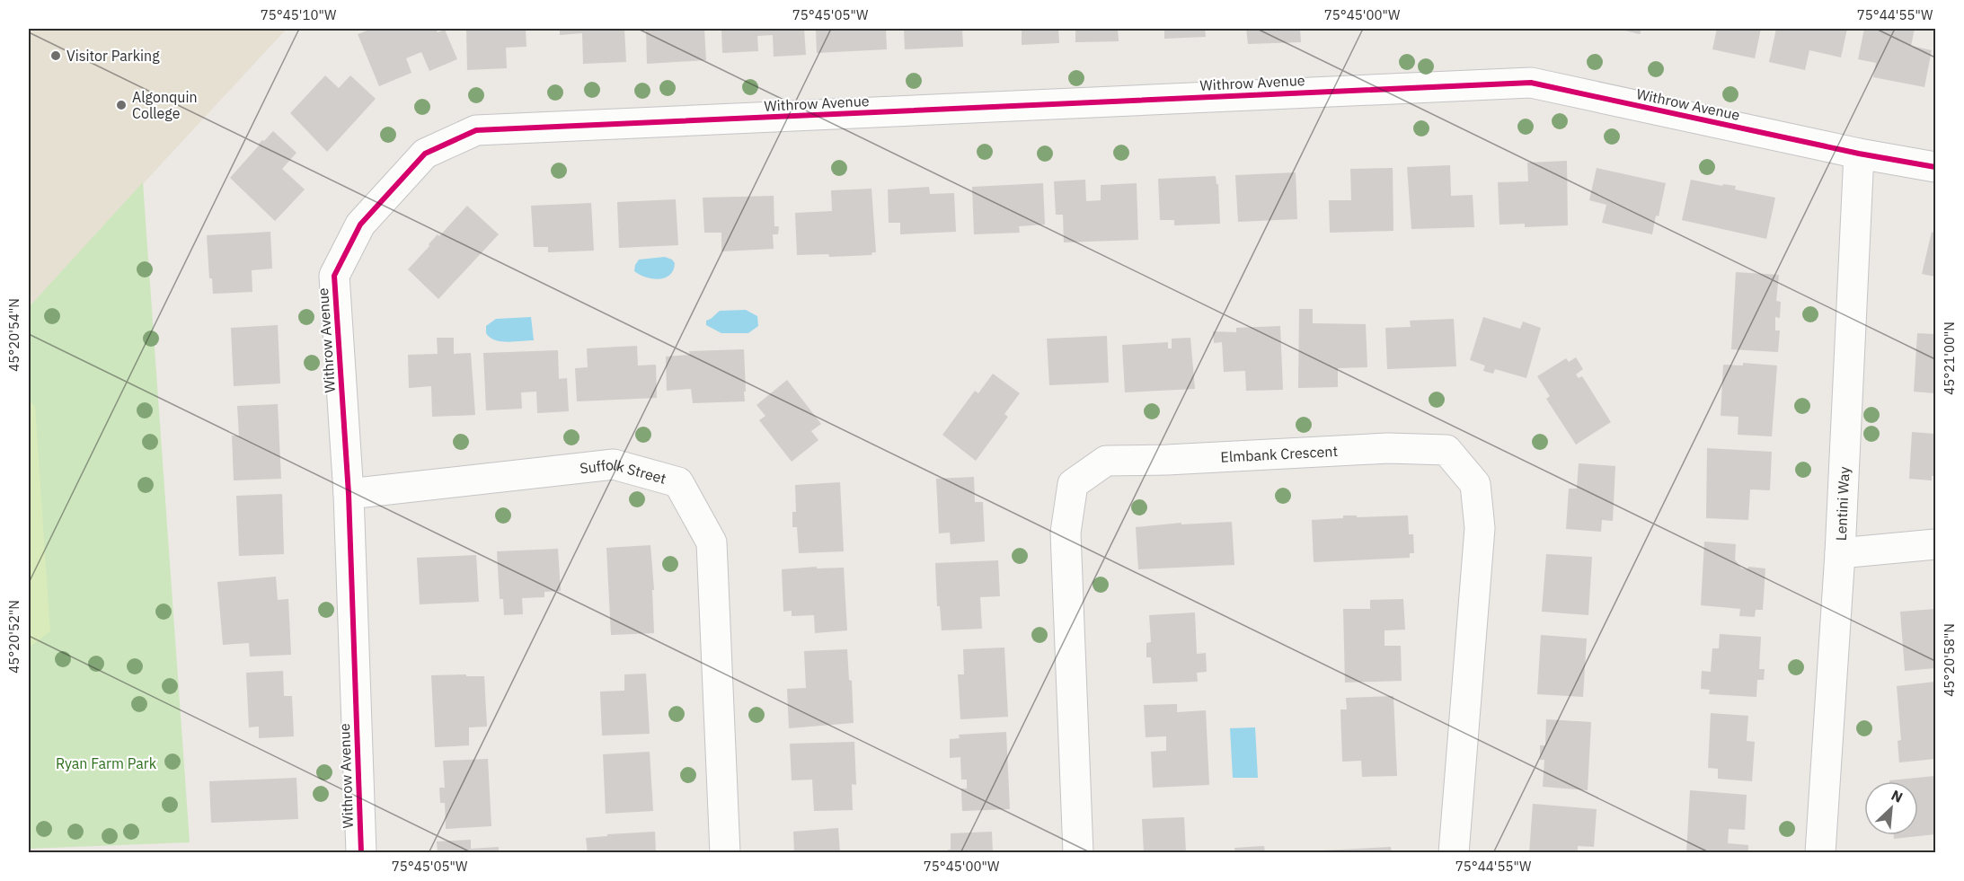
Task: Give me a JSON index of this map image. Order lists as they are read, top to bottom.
{
  "streets": {
    "street": [
      "Withrow Avenue",
      "Elmbank Crescent",
      "Suffolk Street",
      "Lentini Way"
    ]
  },
  "crossings": [
    ["Withrow Avenue", "Suffolk Street"],
    ["Withrow Avenue", "Lentini Way"]
  ],
  "parks": ["Ryan Farm Park"],
  "places": ["Visitor Parking", "Algonquin College"],
  "north": "top right",
  "coordinates": [
    "75°45'10\"W",
    "75°45'05\"W",
    "75°45'00\"W",
    "75°44'55\"W",
    "45°20'54\"N",
    "45°21'00\"N",
    "45°20'52\"N",
    "45°20'58\"N"
  ]
}
